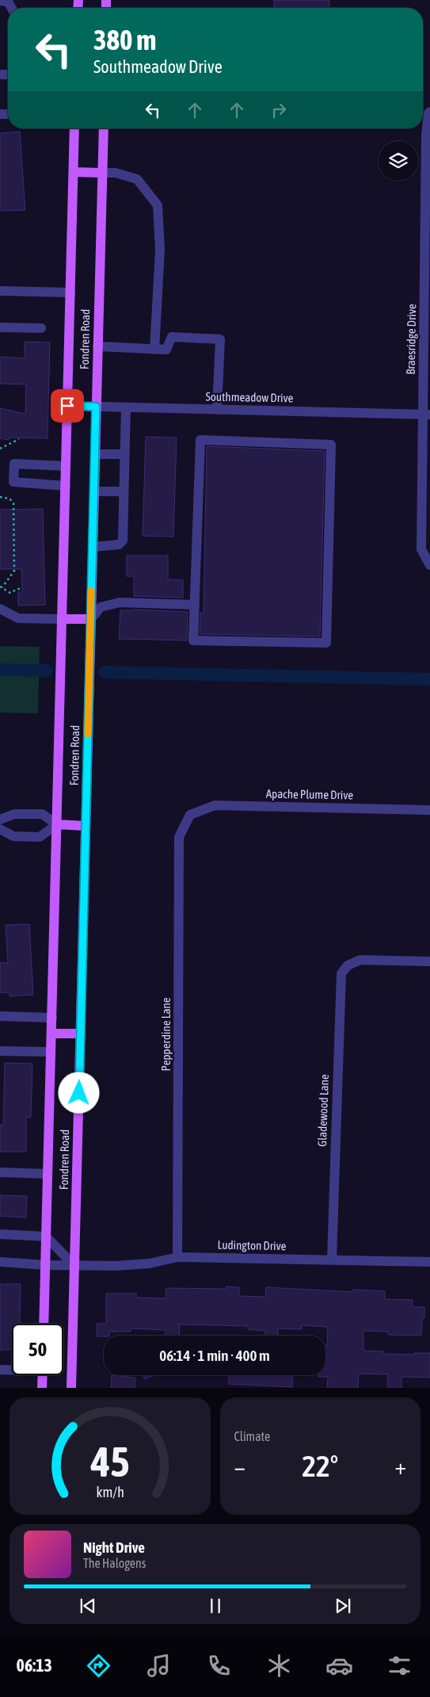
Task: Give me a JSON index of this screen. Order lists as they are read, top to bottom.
{
  "streets": {
    "main road": ["Fondren Road"],
    "street": [
      "Braesridge Drive",
      "Southmeadow Drive",
      "Apache Plume Drive",
      "Pepperdine Lane",
      "Gladewood Lane",
      "Ludington Drive"
    ]
  },
  "crossings": [
    ["Fondren Road", "Southmeadow Drive"],
    ["Fondren Road", "Ludington Drive"],
    ["Braesridge Drive", "Southmeadow Drive"],
    ["Apache Plume Drive", "Pepperdine Lane"],
    ["Pepperdine Lane", "Ludington Drive"],
    ["Gladewood Lane", "Ludington Drive"]
  ],
  "page": {
    "turn": ["380 m", "Southmeadow Drive"],
    "limit": "50",
    "trip": "06:14 · 1 min · 400 m",
    "tile": "Climate",
    "heat": ["−", "22°", "+"],
    "song": ["Night Drive", "The Halogens"],
    "tabs": "06:13",
    "gauge": ["45", "km/h"]
  }
}
